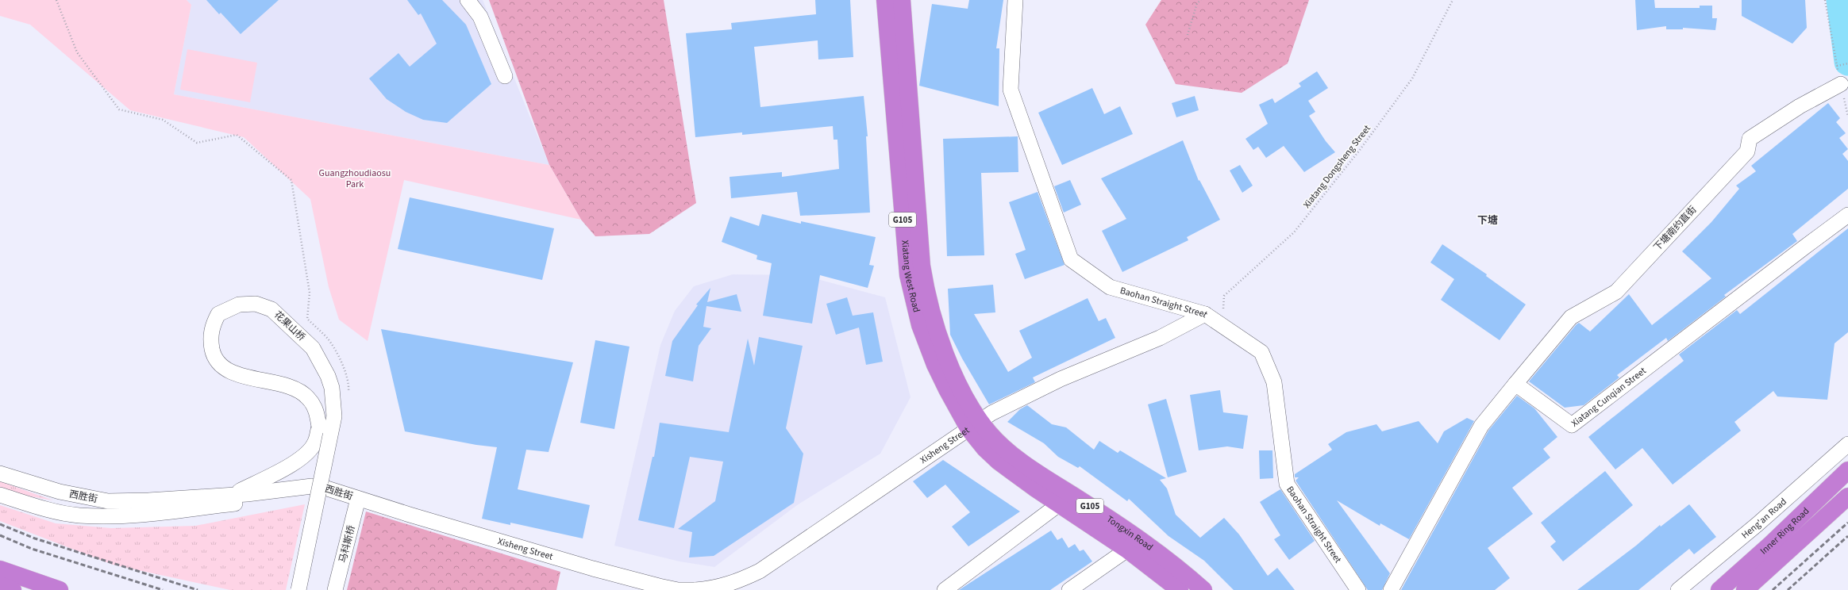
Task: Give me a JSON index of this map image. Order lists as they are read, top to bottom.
{
  "streets": {
    "highway": [
      "G105",
      "Xiatang West Road",
      "Inner Ring Road",
      "Tongxin Road"
    ],
    "street": [
      "下塘南约直街",
      "Baohan Straight Street",
      "花果山桥",
      "Xiatang Cunqian Street",
      "Xisheng Street",
      "西胜街",
      "Heng'an Road",
      "马科斯桥"
    ],
    "path": ["Xiatang Dongsheng Street"]
  },
  "crossings": [
    ["Xiatang Dongsheng Street", "Baohan Straight Street"],
    ["下塘南约直街", "Xiatang Cunqian Street"],
    ["Xiatang West Road", "Xisheng Street"],
    ["Xiatang West Road", "Tongxin Road"],
    ["Baohan Straight Street", "Xisheng Street"],
    ["花果山桥", "西胜街"],
    ["Xisheng Street", "西胜街"],
    ["Xisheng Street", "Tongxin Road"],
    ["Xisheng Street", "马科斯桥"],
    ["西胜街", "马科斯桥"]
  ],
  "districts": ["下塘"],
  "parks": ["Guangzhoudiaosu Park"]
}
